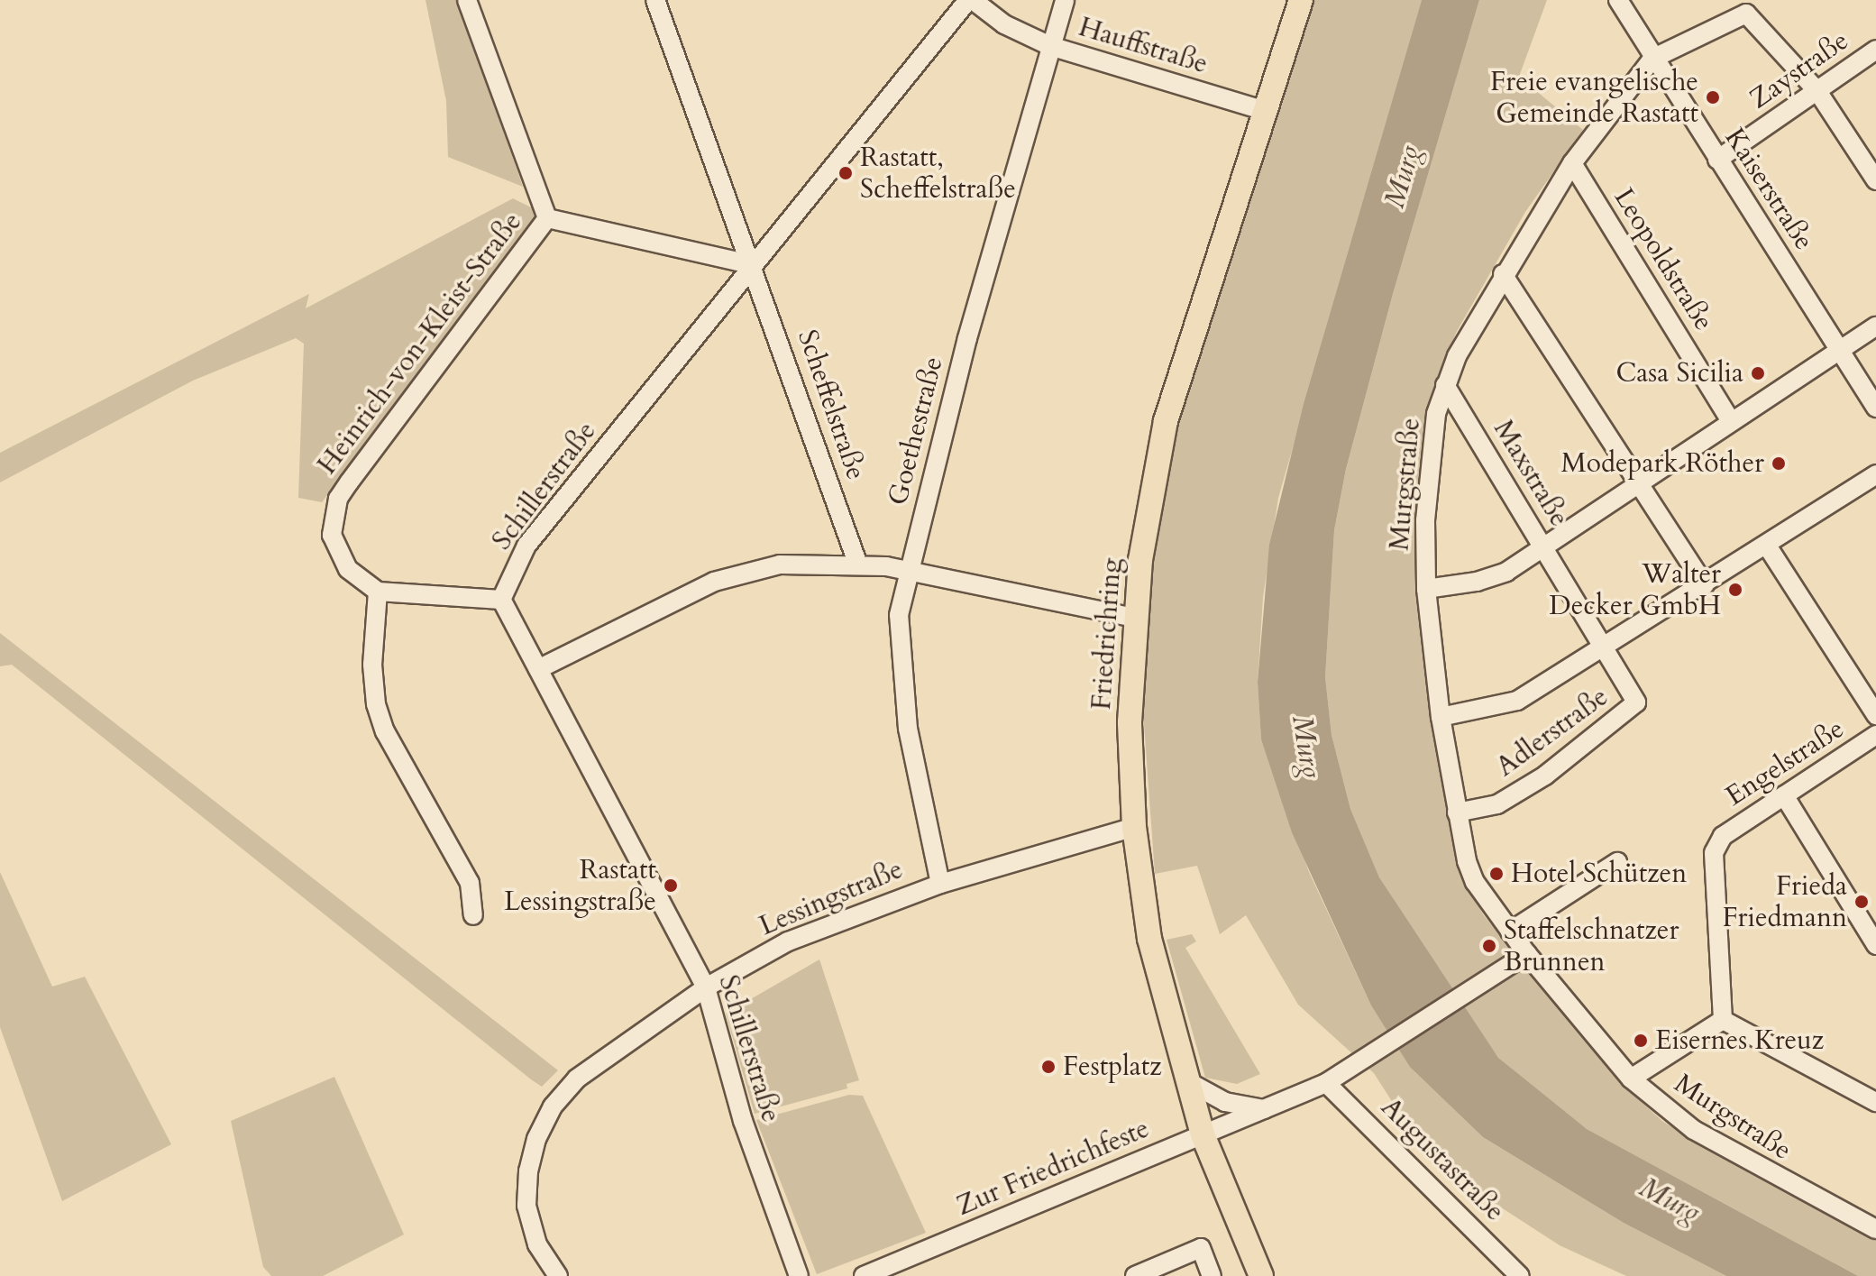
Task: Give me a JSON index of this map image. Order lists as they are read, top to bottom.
{
  "streets": {
    "main road": ["Friedrichring"],
    "street": [
      "Hauffstraße",
      "Zaystraße",
      "Kaiserstraße",
      "Leopoldstraße",
      "Heinrich-von-Kleist-Straße",
      "Scheffelstraße",
      "Goethestraße",
      "Maxstraße",
      "Murgstraße",
      "Schillerstraße",
      "Adlerstraße",
      "Engelstraße",
      "Lessingstraße",
      "Augustastraße",
      "Zur Friedrichfeste"
    ]
  },
  "crossings": [
    ["Hauffstraße", "Goethestraße"],
    ["Hauffstraße", "Schillerstraße"],
    ["Hauffstraße", "Friedrichring"],
    ["Zaystraße", "Kaiserstraße"],
    ["Kaiserstraße", "Murgstraße"],
    ["Leopoldstraße", "Murgstraße"],
    ["Scheffelstraße", "Schillerstraße"],
    ["Goethestraße", "Lessingstraße"],
    ["Maxstraße", "Murgstraße"],
    ["Maxstraße", "Adlerstraße"],
    ["Murgstraße", "Adlerstraße"],
    ["Murgstraße", "Zur Friedrichfeste"],
    ["Schillerstraße", "Lessingstraße"],
    ["Friedrichring", "Lessingstraße"],
    ["Friedrichring", "Zur Friedrichfeste"],
    ["Augustastraße", "Zur Friedrichfeste"]
  ],
  "water": ["Murg"],
  "places": [
    "Freie evangelische Gemeinde Rastatt",
    "Rastatt, Scheffelstraße",
    "Casa Sicilia",
    "Modepark Röther",
    "Walter Decker GmbH",
    "Hotel Schützen",
    "Rastatt Lessingstraße",
    "Frieda Friedmann",
    "Staffelschnatzer Brunnen",
    "Eisernes Kreuz",
    "Festplatz"
  ]
}
